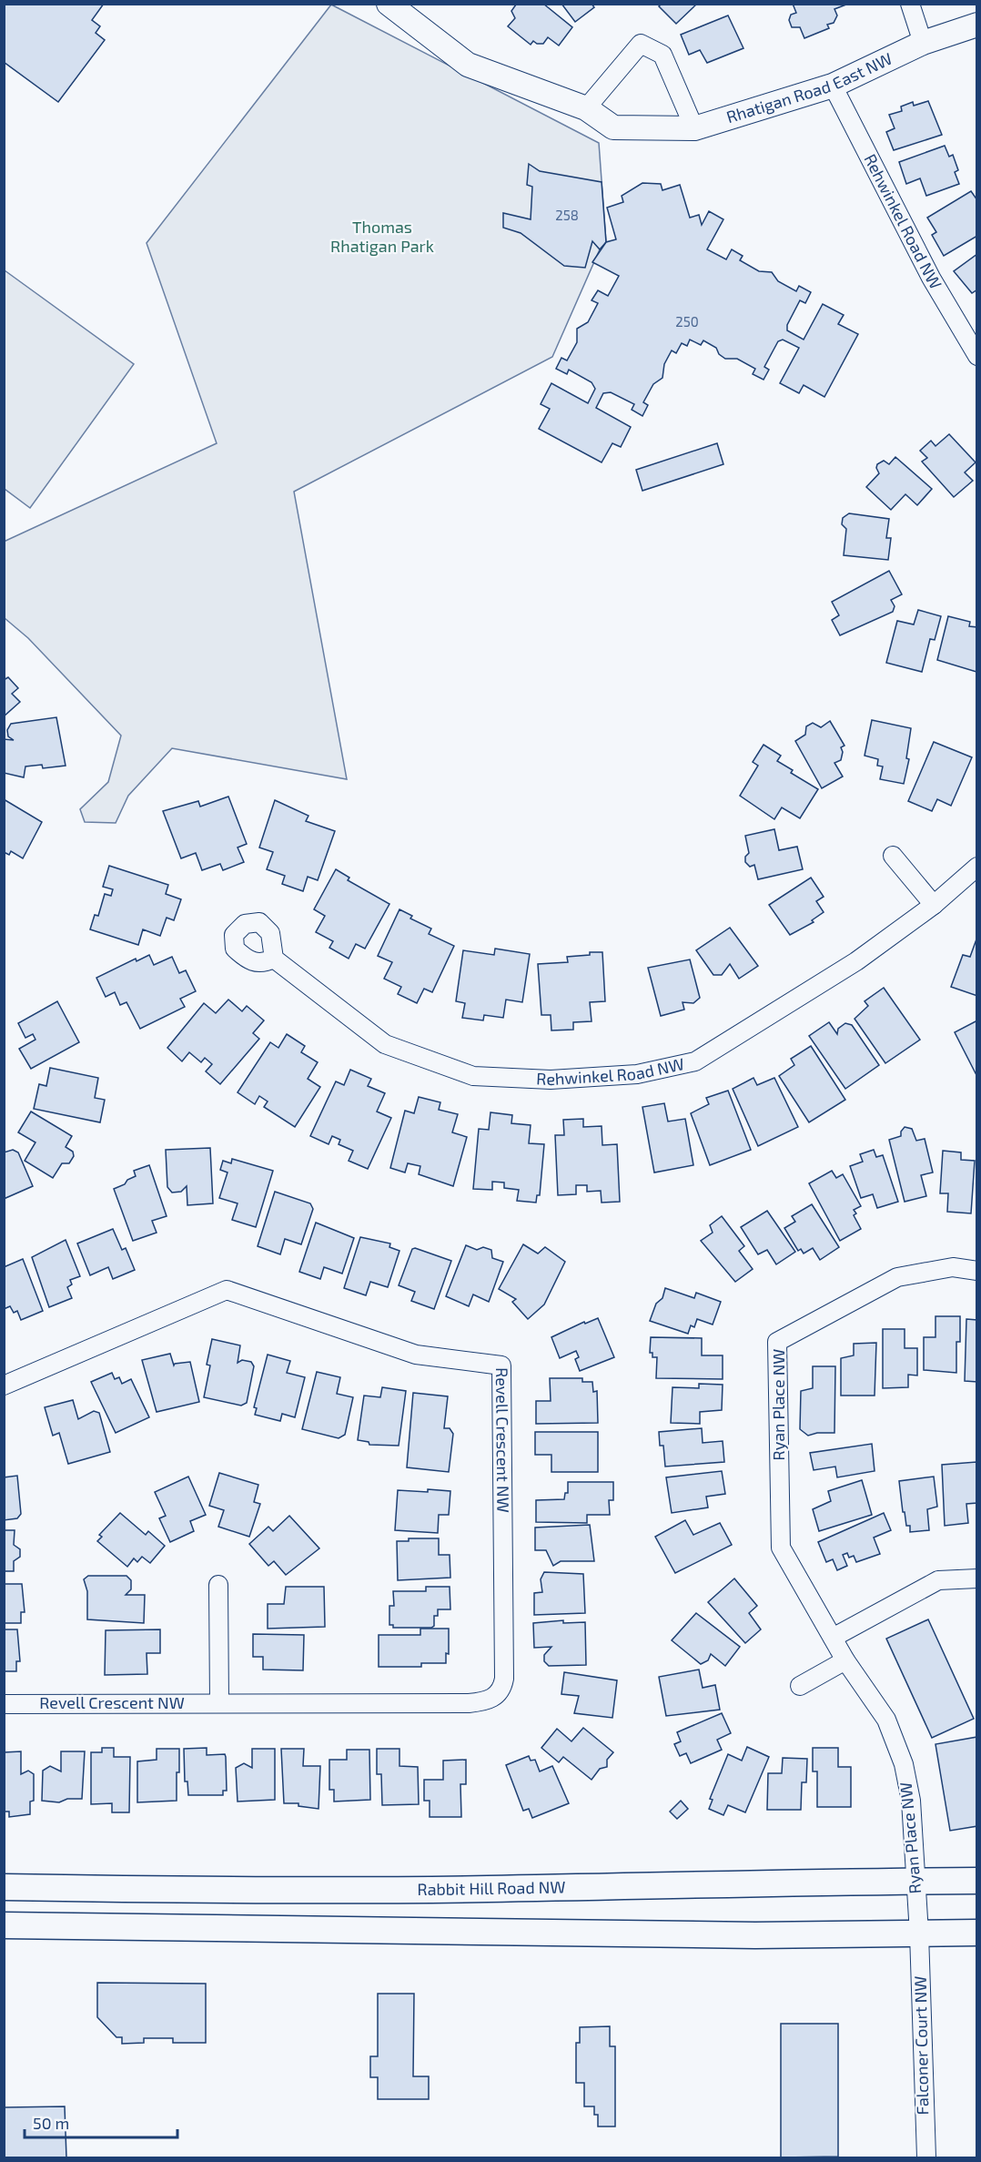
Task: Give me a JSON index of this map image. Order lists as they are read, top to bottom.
{
  "streets": {
    "main road": ["Rabbit Hill Road NW"],
    "street": [
      "Rhatigan Road East NW",
      "Rehwinkel Road NW",
      "Ryan Place NW",
      "Revell Crescent NW",
      "Falconer Court NW"
    ]
  },
  "crossings": [
    ["Rhatigan Road East NW", "Rehwinkel Road NW"],
    ["Ryan Place NW", "Rabbit Hill Road NW"],
    ["Ryan Place NW", "Falconer Court NW"]
  ],
  "parks": ["Thomas Rhatigan Park"],
  "house_numbers": ["258", "250"],
  "scale_bar": "50 m"
}
